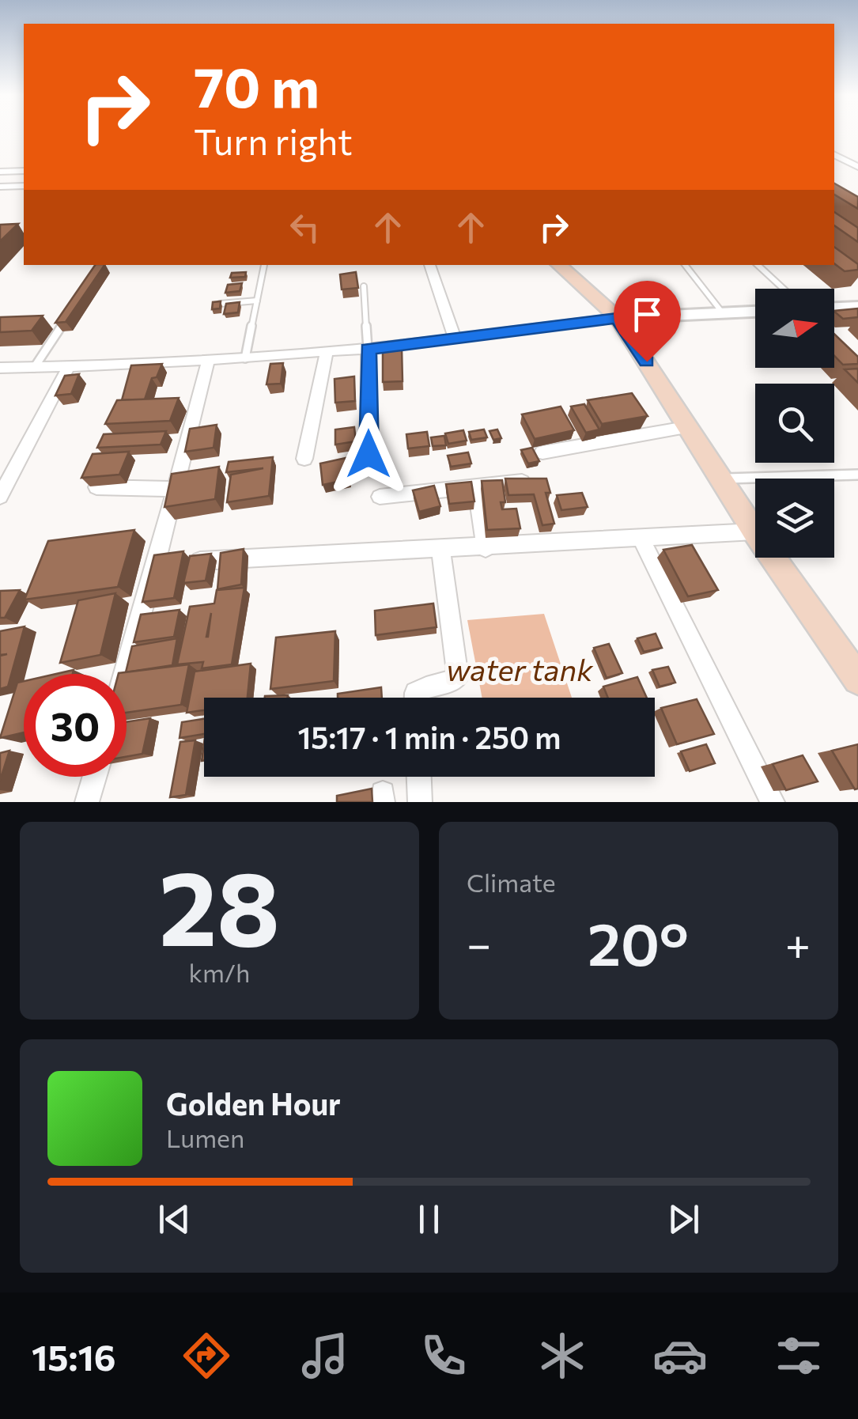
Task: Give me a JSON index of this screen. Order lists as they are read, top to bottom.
{
  "water": ["water tank"],
  "north": "right",
  "page": {
    "turn": ["70 m", "Turn right"],
    "limit": "30",
    "trip": "15:17 · 1 min · 250 m",
    "tile": [
      ["28", "km/h"],
      "Climate"
    ],
    "heat": ["−", "20°", "+"],
    "song": ["Golden Hour", "Lumen"],
    "tabs": "15:16"
  }
}
